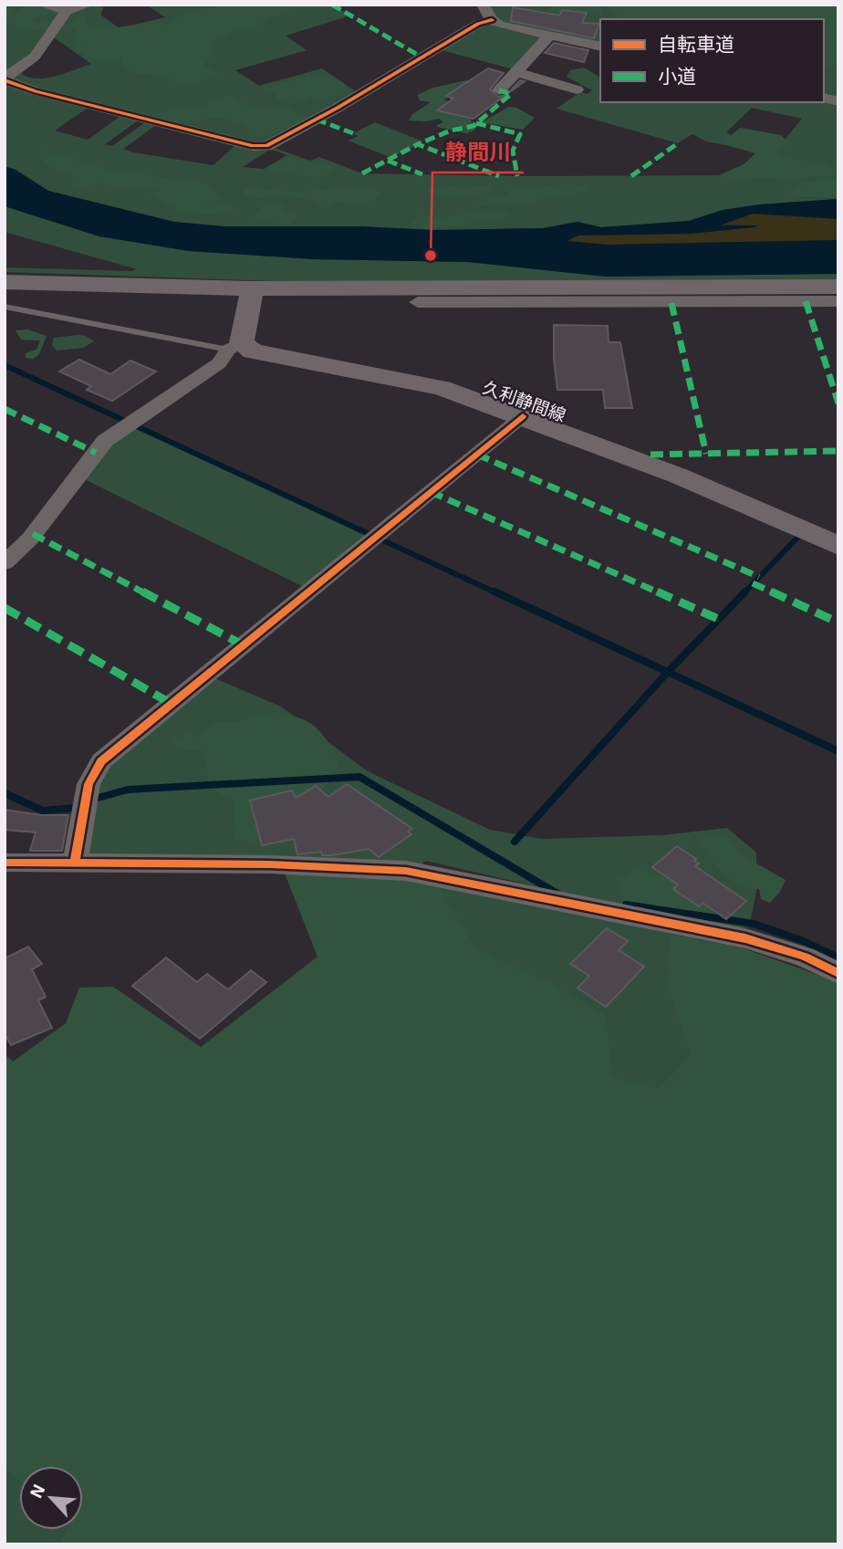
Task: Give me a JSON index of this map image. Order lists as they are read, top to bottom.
{
  "streets": {
    "main road": ["久利静間線"]
  },
  "places": ["静間川"],
  "legend": ["自転車道", "小道"],
  "north": "top left"
}
